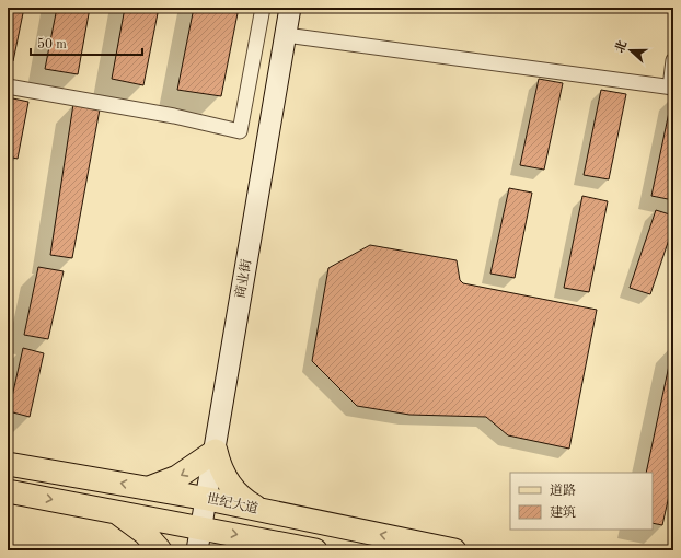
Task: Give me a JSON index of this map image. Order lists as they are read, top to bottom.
{
  "streets": {
    "main road": ["世纪大道"],
    "street": ["商业街"]
  },
  "crossings": [
    ["商业街", "世纪大道"]
  ],
  "legend": ["道路", "建筑"],
  "scale_bar": "50 m",
  "north": "left"
}
